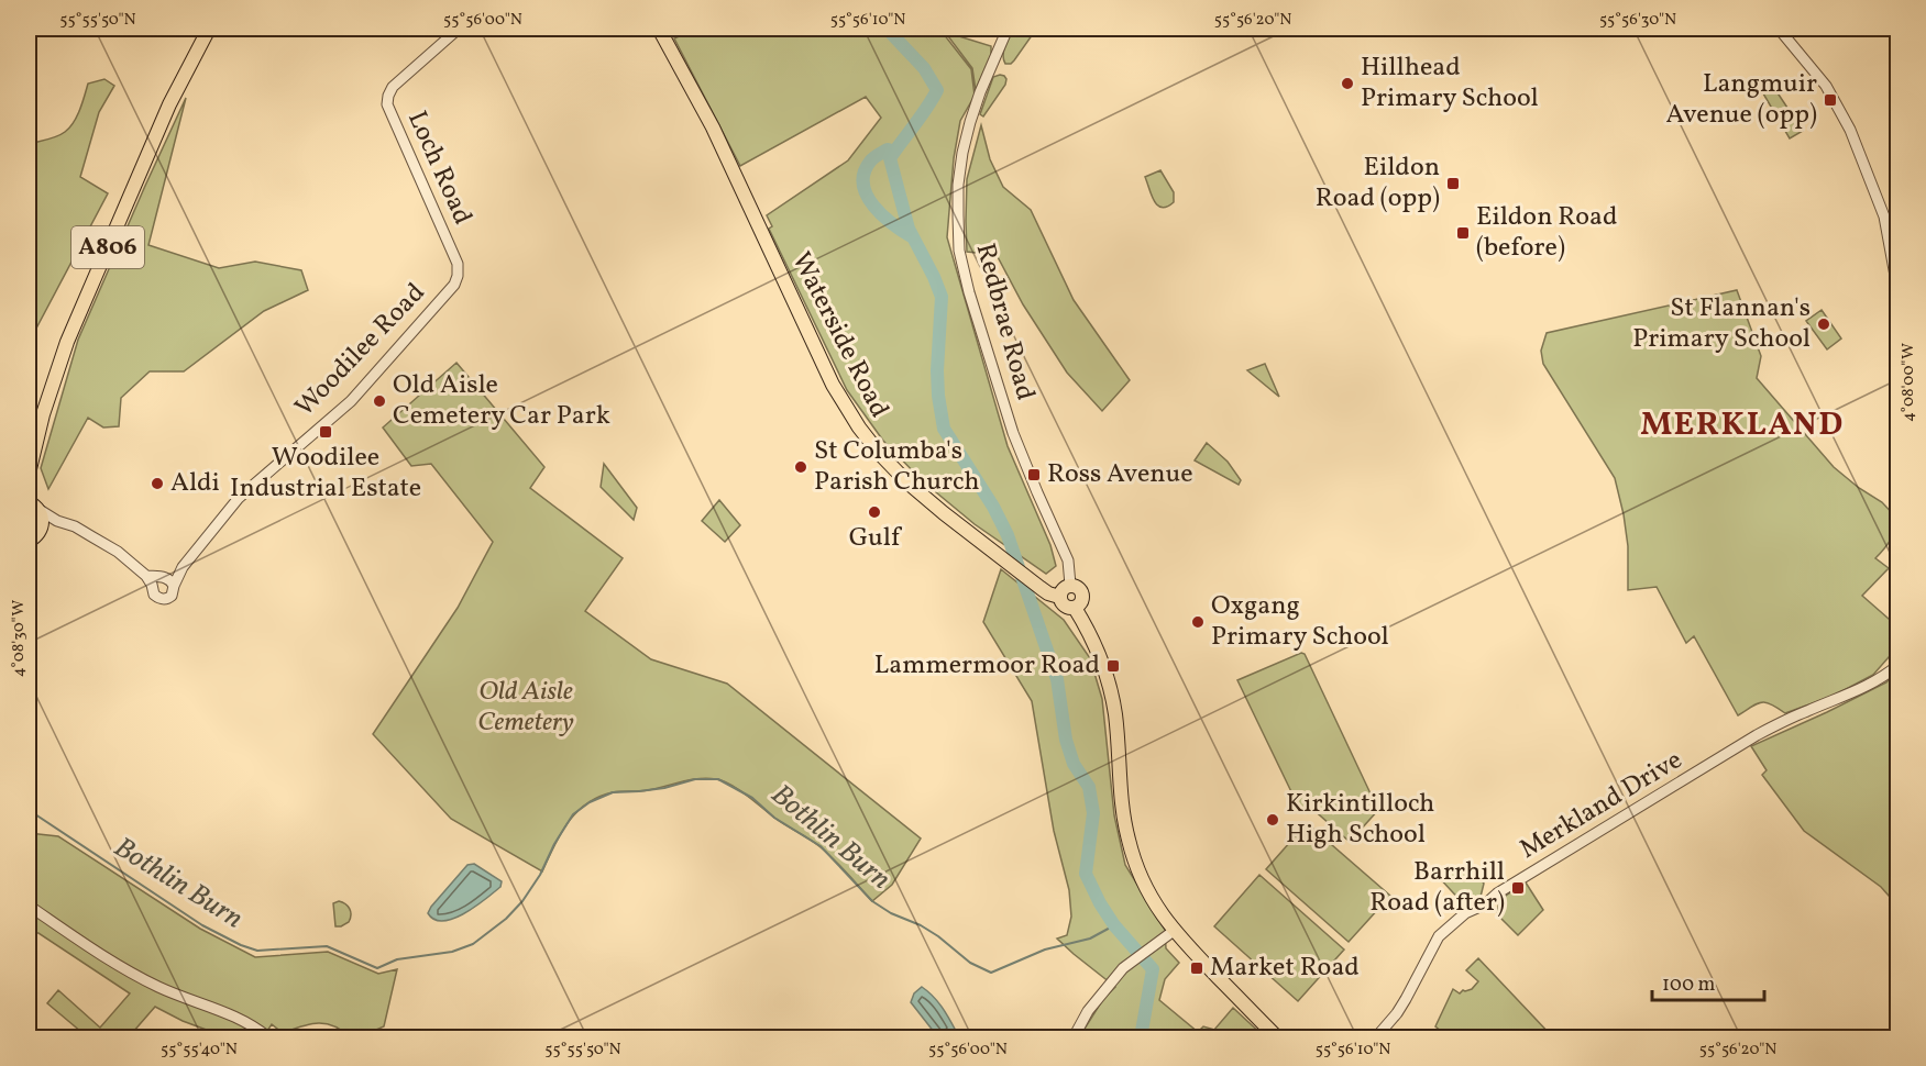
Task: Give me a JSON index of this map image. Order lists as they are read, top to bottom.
{
  "streets": {
    "main road": ["A806", "Waterside Road"],
    "street": [
      "Loch Road",
      "Redbrae Road",
      "Woodilee Road",
      "Merkland Drive"
    ]
  },
  "crossings": [
    ["Loch Road", "Woodilee Road"],
    ["Redbrae Road", "Waterside Road"]
  ],
  "districts": ["MERKLAND"],
  "water": ["Bothlin Burn"],
  "parks": ["Old Aisle Cemetery"],
  "places": {
    "other": [
      "Hillhead Primary School",
      "St Flannan's Primary School",
      "Old Aisle Cemetery Car Park",
      "St Columba's Parish Church",
      "Aldi",
      "Gulf",
      "Oxgang Primary School",
      "Kirkintilloch High School"
    ],
    "transit": [
      "Langmuir Avenue (opp)",
      "Eildon Road (opp)",
      "Eildon Road (before)",
      "Woodilee Industrial Estate",
      "Ross Avenue",
      "Lammermoor Road",
      "Barrhill Road (after)",
      "Market Road"
    ]
  },
  "scale_bar": "100 m",
  "coordinates": [
    "55°55'50\"N",
    "55°56'00\"N",
    "55°56'10\"N",
    "55°56'20\"N",
    "55°56'30\"N",
    "4°08'00\"W",
    "4°08'30\"W",
    "55°55'40\"N"
  ]
}
